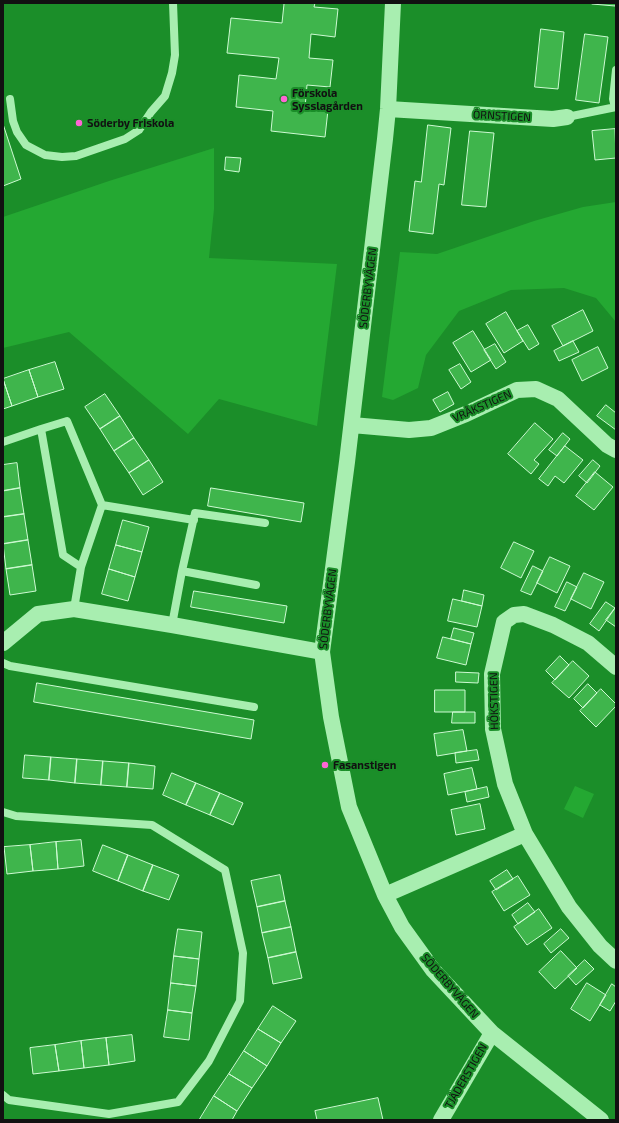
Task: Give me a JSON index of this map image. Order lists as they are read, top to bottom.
{
  "streets": {
    "street": [
      "ÖRNSTIGEN",
      "SÖDERBYVÄGEN",
      "VRÅKSTIGEN",
      "HÖKSTIGEN",
      "TJÄDERSTIGEN"
    ]
  },
  "crossings": [
    ["ÖRNSTIGEN", "SÖDERBYVÄGEN"],
    ["SÖDERBYVÄGEN", "VRÅKSTIGEN"],
    ["SÖDERBYVÄGEN", "TJÄDERSTIGEN"]
  ],
  "places": ["Förskola Sysslagården", "Söderby Friskola", "Fasanstigen"]
}
